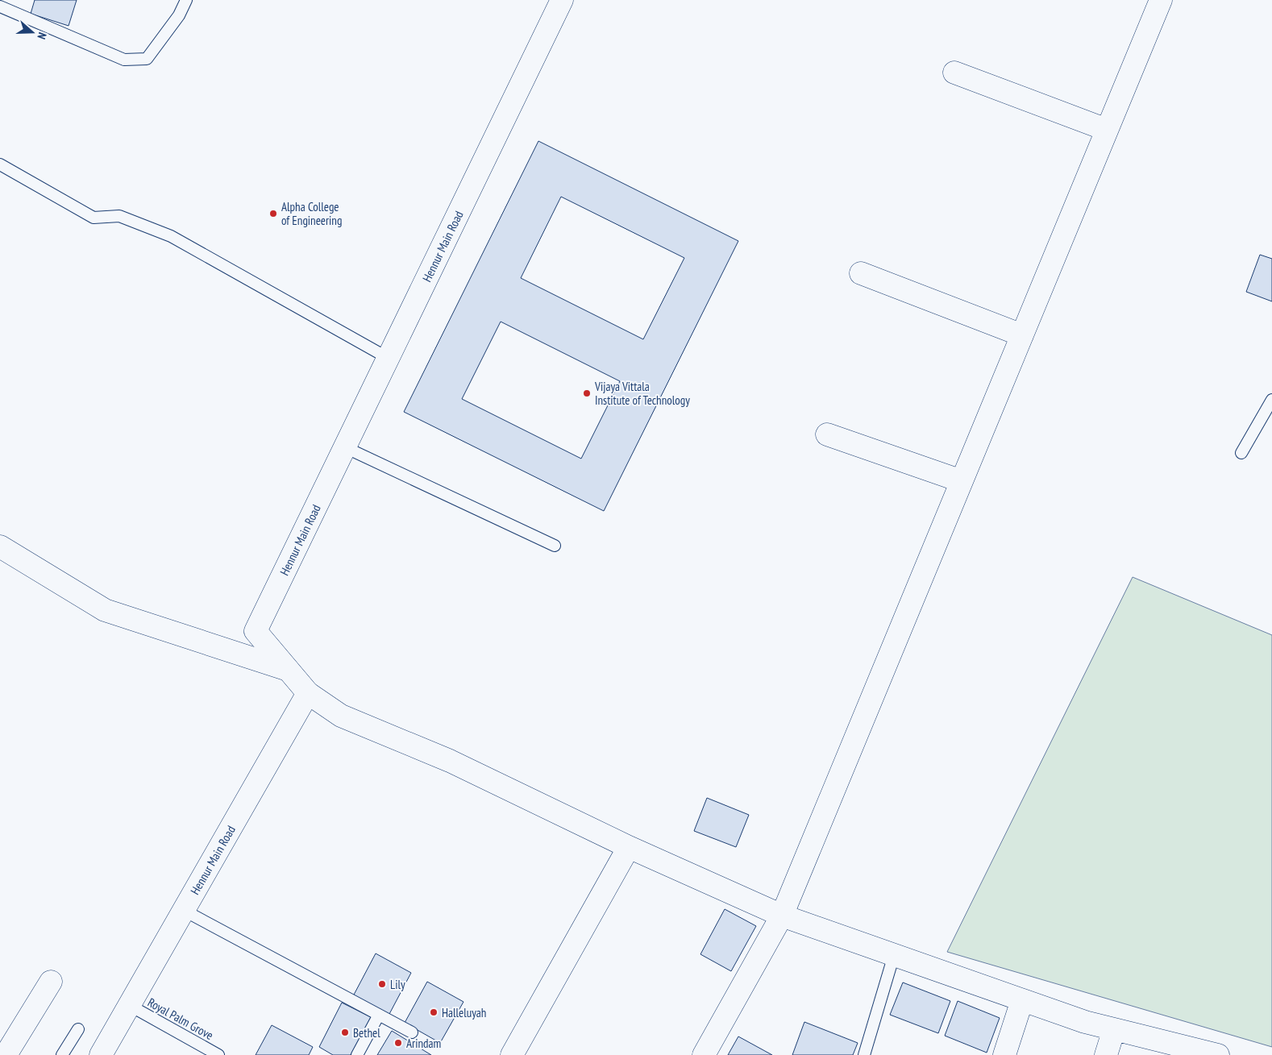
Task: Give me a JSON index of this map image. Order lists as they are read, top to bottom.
{
  "streets": {
    "street": ["Hennur Main Road"],
    "lane": ["Royal Palm Grove"]
  },
  "crossings": [
    ["Hennur Main Road", "Royal Palm Grove"]
  ],
  "places": [
    "Alpha College of Engineering",
    "Vijaya Vittala Institute of Technology",
    "Lily",
    "Halleluyah",
    "Bethel",
    "Arindam"
  ],
  "north": "right"
}
